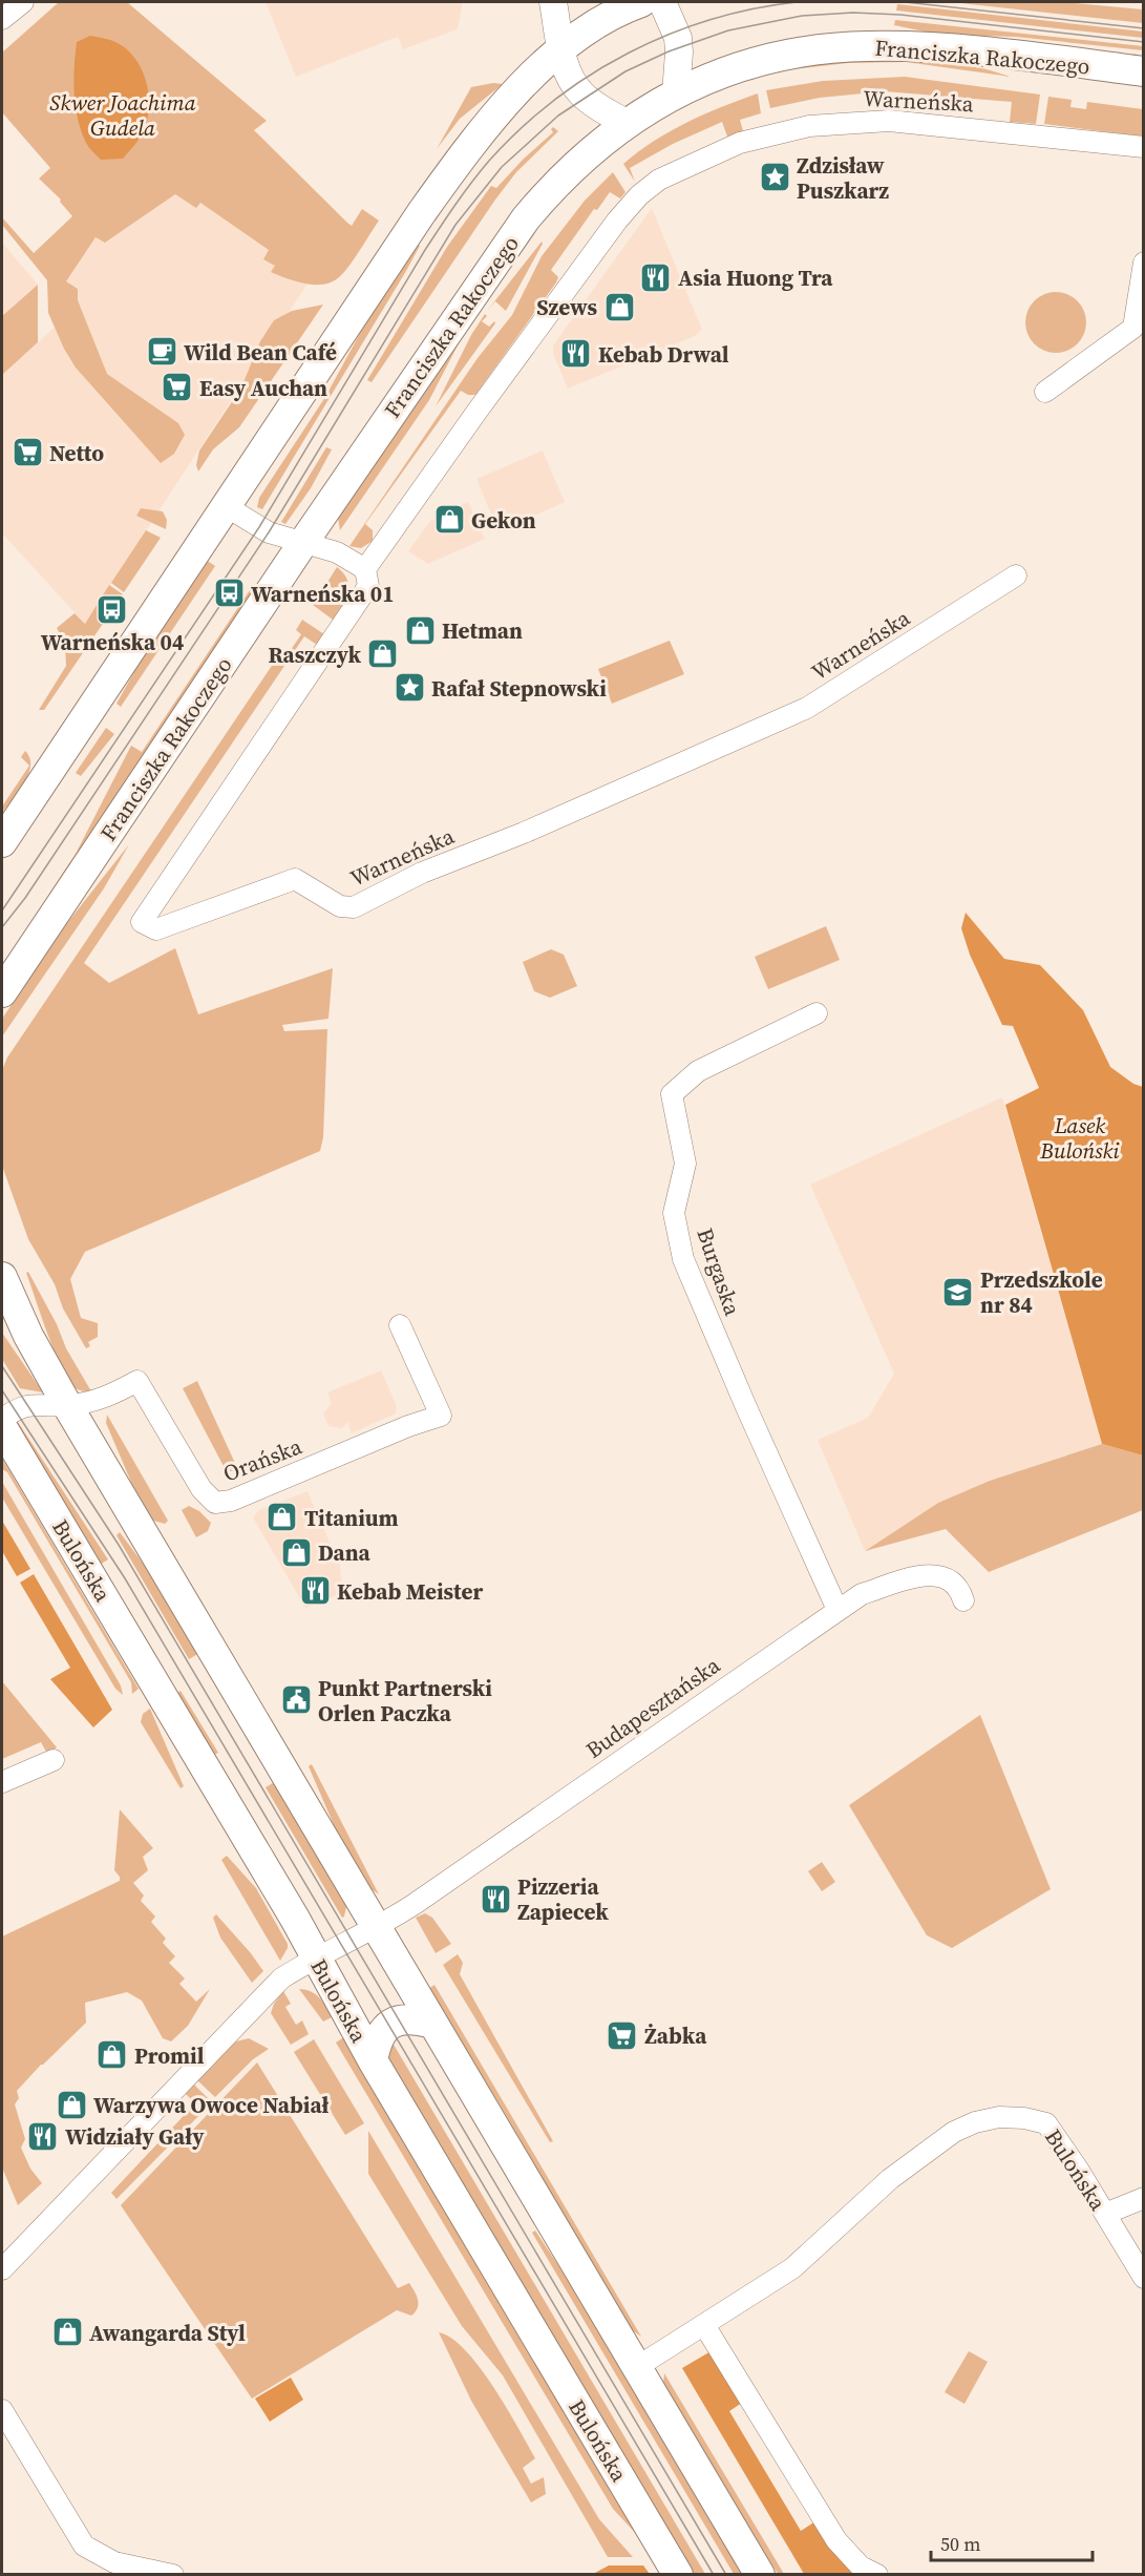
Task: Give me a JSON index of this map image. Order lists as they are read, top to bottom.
{
  "streets": {
    "main road": ["Franciszka Rakoczego", "Bulońska"],
    "street": [
      "Warneńska",
      "Burgaska",
      "Orańska",
      "Budapesztańska"
    ]
  },
  "crossings": [
    ["Burgaska", "Budapesztańska"],
    ["Bulońska", "Budapesztańska"]
  ],
  "parks": ["Skwer Joachima Gudela", "Lasek Buloński"],
  "places": {
    "place": ["Zdzisław Puszkarz", "Rafał Stepnowski"],
    "restaurant": [
      "Asia Huong Tra",
      "Kebab Drwal",
      "Kebab Meister",
      "Pizzeria Zapiecek",
      "Widziały Gały"
    ],
    "shop": [
      "Szews",
      "Gekon",
      "Hetman",
      "Raszczyk",
      "Titanium",
      "Dana",
      "Promil",
      "Warzywa Owoce Nabiał",
      "Awangarda Styl"
    ],
    "cafe": ["Wild Bean Café"],
    "supermarket": ["Easy Auchan", "Netto", "Żabka"],
    "bus stop": ["Warneńska 01", "Warneńska 04"],
    "school or university": ["Przedszkole nr 84"],
    "public building": ["Punkt Partnerski Orlen Paczka"]
  },
  "scale_bar": "50 m"
}
